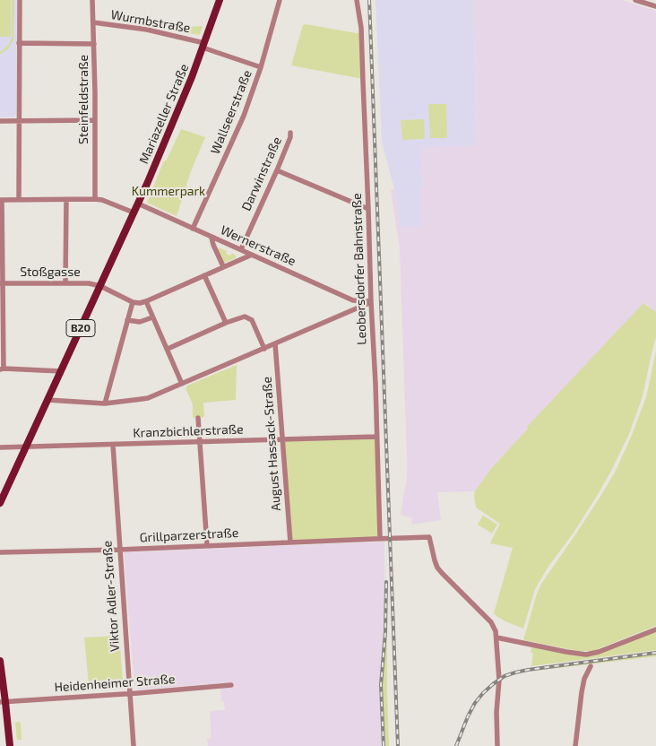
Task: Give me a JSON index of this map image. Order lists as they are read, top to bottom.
{
  "streets": {
    "main road": ["Mariazeller Straße", "B20"],
    "street": [
      "Wurmbstraße",
      "Steinfeldstraße",
      "Wallseerstraße",
      "Darwinstraße",
      "Wernerstraße",
      "Leobersdorfer Bahnstraße",
      "Stoßgasse",
      "Kranzbichlerstraße",
      "August Hassack-Straße",
      "Grillparzerstraße",
      "Viktor Adler-Straße",
      "Heidenheimer Straße"
    ]
  },
  "crossings": [
    ["Wurmbstraße", "Steinfeldstraße"],
    ["Wurmbstraße", "Wallseerstraße"],
    ["Wurmbstraße", "Mariazeller Straße"],
    ["Wallseerstraße", "Wernerstraße"],
    ["Mariazeller Straße", "Wernerstraße"],
    ["Mariazeller Straße", "Stoßgasse"],
    ["Mariazeller Straße", "Kranzbichlerstraße"],
    ["Darwinstraße", "Wernerstraße"],
    ["Wernerstraße", "Leobersdorfer Bahnstraße"],
    ["Leobersdorfer Bahnstraße", "Kranzbichlerstraße"],
    ["Leobersdorfer Bahnstraße", "Grillparzerstraße"],
    ["Kranzbichlerstraße", "August Hassack-Straße"],
    ["Kranzbichlerstraße", "Viktor Adler-Straße"],
    ["August Hassack-Straße", "Grillparzerstraße"],
    ["Grillparzerstraße", "Viktor Adler-Straße"],
    ["Viktor Adler-Straße", "Heidenheimer Straße"]
  ],
  "parks": ["Kummerpark"]
}
